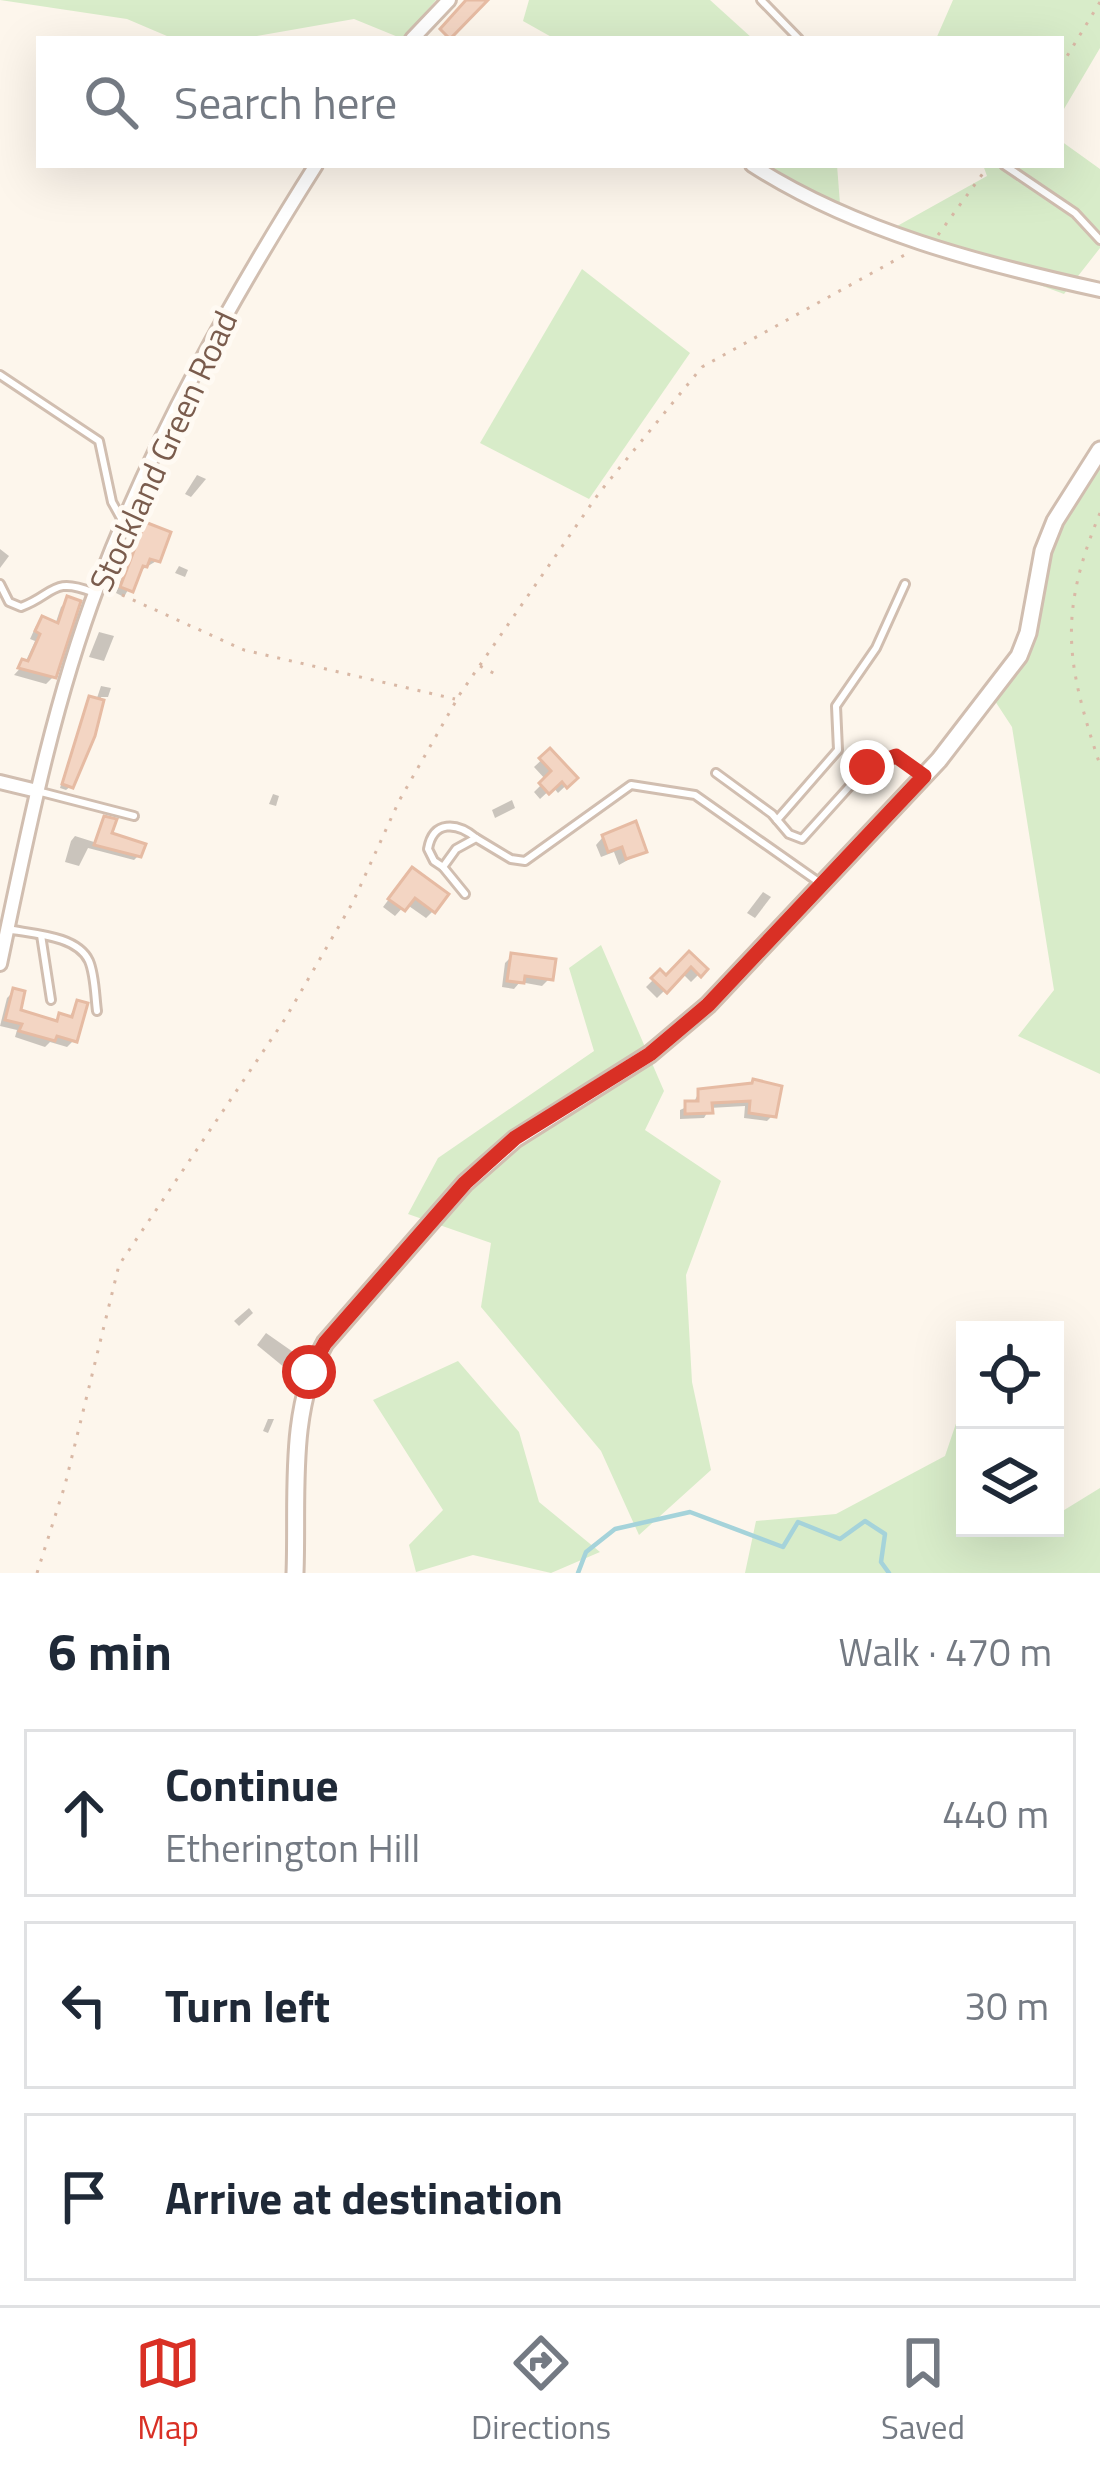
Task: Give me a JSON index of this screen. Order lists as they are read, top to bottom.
{
  "streets": {
    "street": ["Stockland Green Road"]
  },
  "page": {
    "search": "Search here",
    "heading": ["6 min", "Walk · 470 m"],
    "list": [
      ["Continue", "Etherington Hill", "440 m"],
      ["Turn left", "30 m"],
      "Arrive at destination"
    ],
    "nav": ["Map", "Directions", "Saved"]
  }
}
